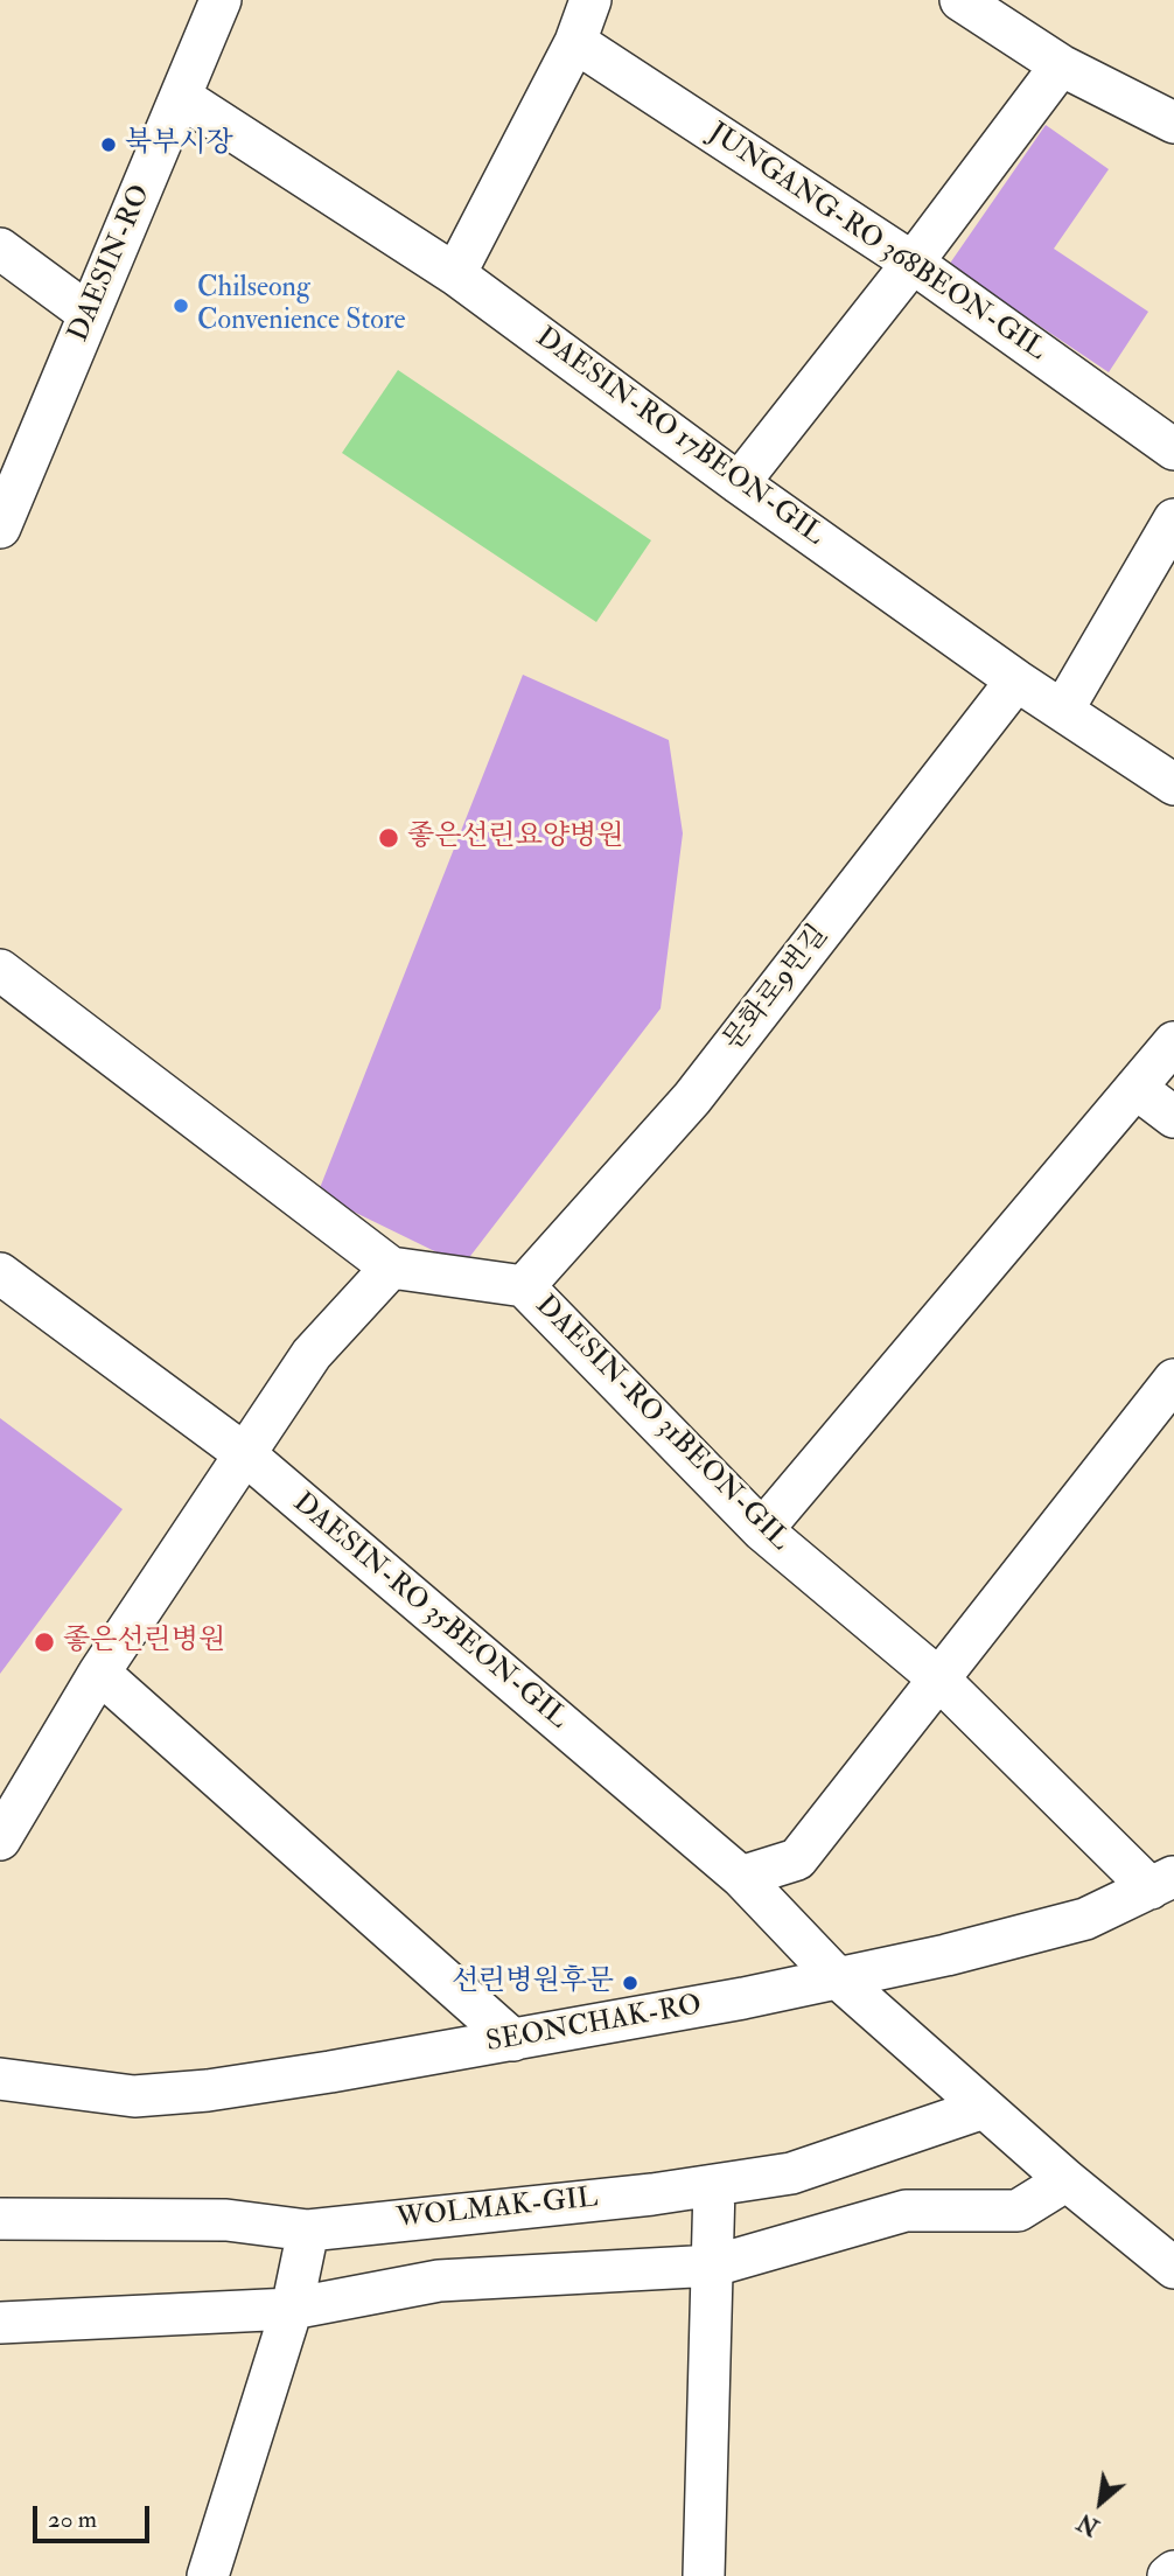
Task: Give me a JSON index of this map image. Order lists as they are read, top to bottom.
{
  "streets": {
    "street": [
      "JUNGANG-RO 368BEON-GIL",
      "DAESIN-RO",
      "DAESIN-RO 17BEON-GIL",
      "문화로9번길",
      "DAESIN-RO 31BEON-GIL",
      "DAESIN-RO 35BEON-GIL",
      "SEONCHAK-RO",
      "WOLMAK-GIL"
    ]
  },
  "crossings": [
    ["DAESIN-RO", "DAESIN-RO 17BEON-GIL"],
    ["DAESIN-RO 17BEON-GIL", "문화로9번길"],
    ["문화로9번길", "DAESIN-RO 31BEON-GIL"],
    ["DAESIN-RO 31BEON-GIL", "SEONCHAK-RO"],
    ["DAESIN-RO 35BEON-GIL", "SEONCHAK-RO"],
    ["DAESIN-RO 35BEON-GIL", "WOLMAK-GIL"]
  ],
  "places": [
    "북부시장",
    "Chilseong Convenience Store",
    "좋은선린요양병원",
    "좋은선린병원",
    "선린병원후문"
  ],
  "scale_bar": "20 m",
  "north": "bottom left"
}
